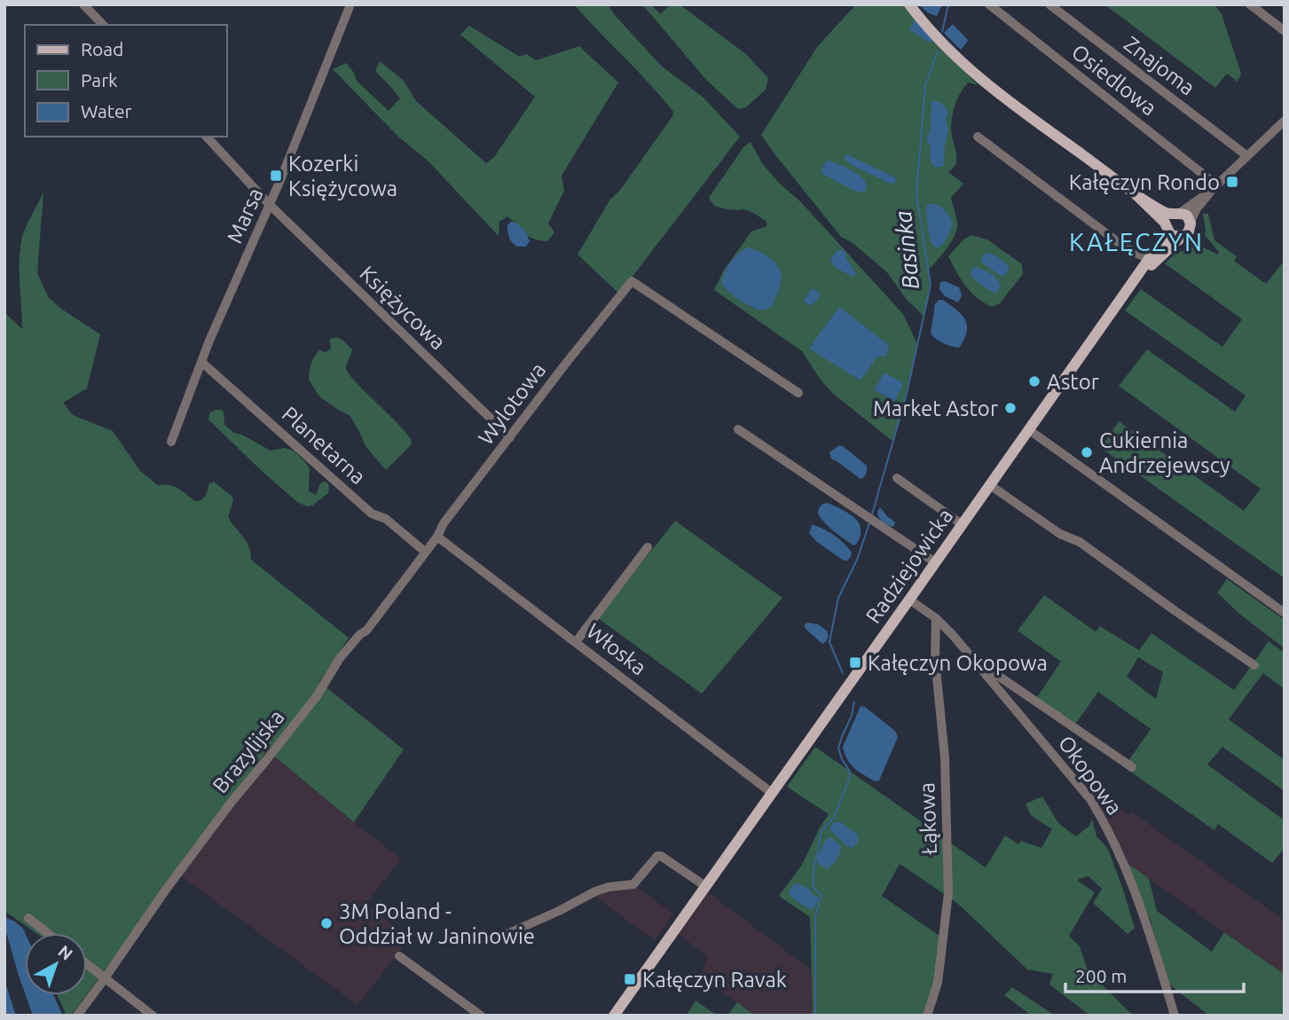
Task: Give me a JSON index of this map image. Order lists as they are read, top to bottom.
{
  "streets": {
    "main road": ["Radziejowicka"],
    "street": [
      "Znajoma",
      "Osiedlowa",
      "Marsa",
      "Księżycowa",
      "Wylotowa",
      "Planetarna",
      "Włoska",
      "Brazylijska",
      "Okopowa",
      "Łąkowa"
    ]
  },
  "crossings": [
    ["Marsa", "Księżycowa"],
    ["Marsa", "Planetarna"],
    ["Księżycowa", "Wylotowa"],
    ["Wylotowa", "Planetarna"],
    ["Wylotowa", "Włoska"],
    ["Wylotowa", "Brazylijska"],
    ["Planetarna", "Brazylijska"],
    ["Radziejowicka", "Włoska"],
    ["Radziejowicka", "Okopowa"],
    ["Okopowa", "Łąkowa"]
  ],
  "districts": ["KAŁĘCZYN"],
  "water": ["Basinka"],
  "places": {
    "transit": [
      "Kozerki Księżycowa",
      "Kałęczyn Rondo",
      "Kałęczyn Okopowa",
      "Kałęczyn Ravak"
    ],
    "other": [
      "Astor",
      "Market Astor",
      "Cukiernia Andrzejewscy",
      "3M Poland - Oddział w Janinowie"
    ]
  },
  "legend": ["Road", "Park", "Water"],
  "scale_bar": "200 m",
  "north": "top right"
}
